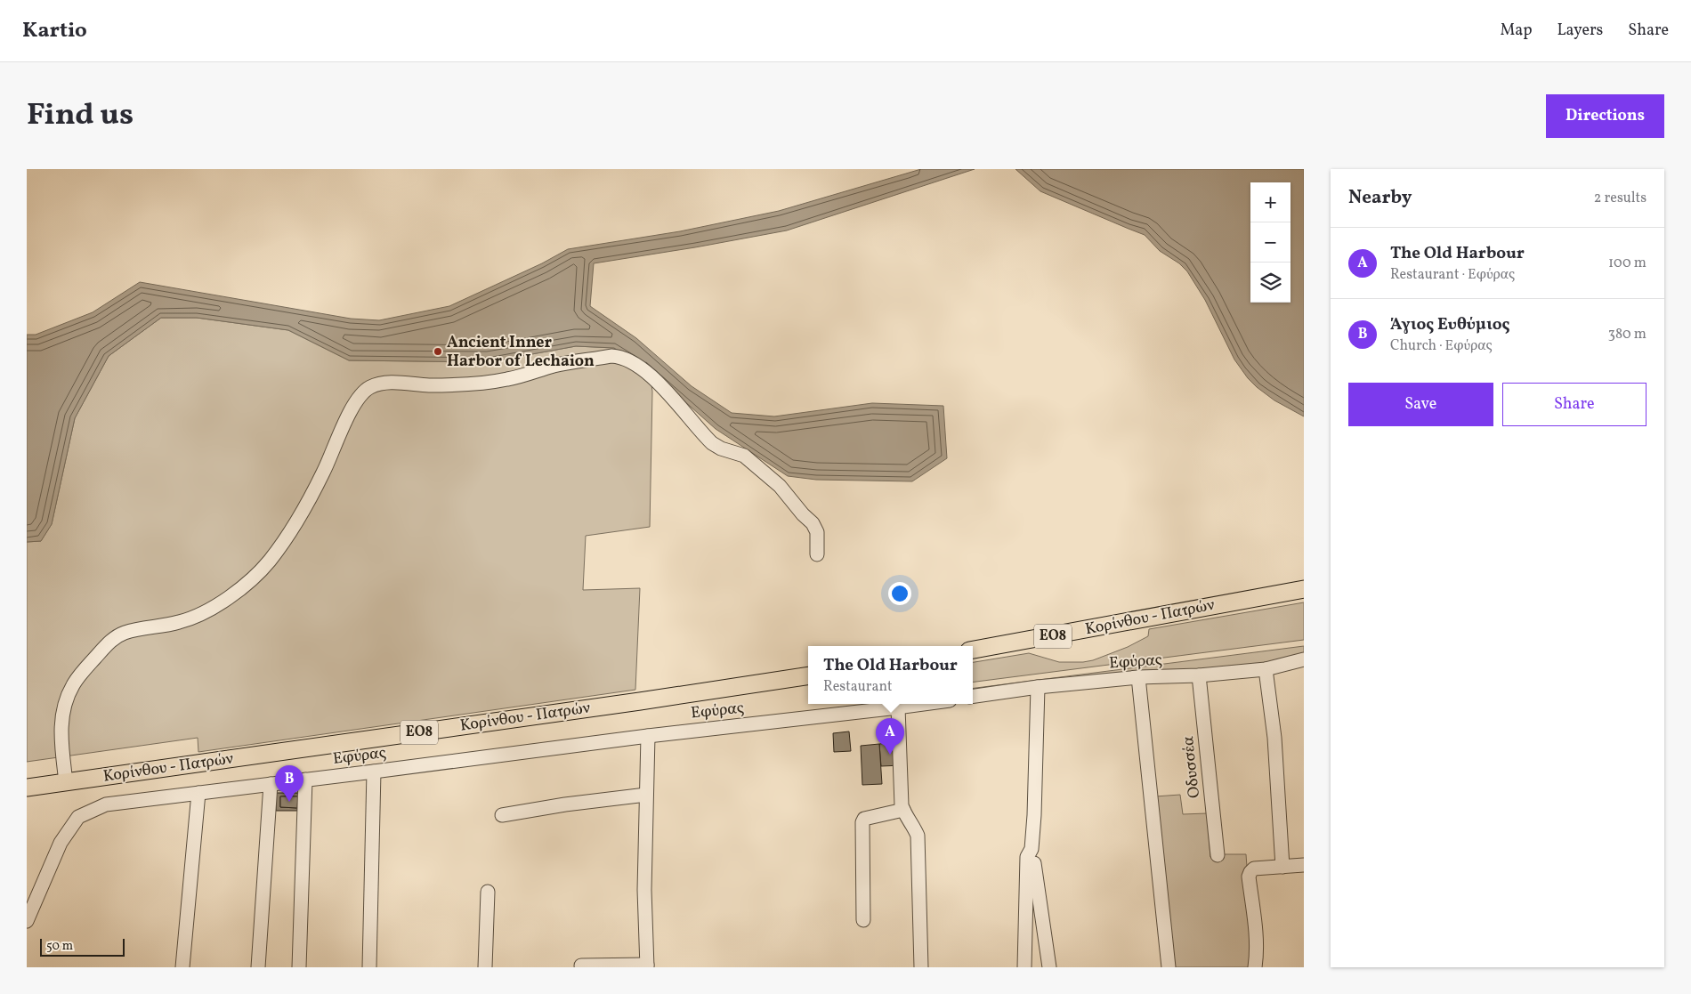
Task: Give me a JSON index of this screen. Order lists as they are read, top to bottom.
{
  "streets": {
    "main road": ["Κορίνθου - Πατρών", "ΕΟ8"],
    "street": ["Εφύρας", "Οδυσσέα"]
  },
  "crossings": [
    ["Εφύρας", "Οδυσσέα"]
  ],
  "places": ["Ancient Inner Harbor of Lechaion"],
  "scale_bar": "50 m",
  "page": {
    "header": "Kartio",
    "nav": ["Map", "Layers", "Share"],
    "title": "Find us",
    "buttons": [
      "Directions",
      ["Save", "Share"]
    ],
    "heading": ["Nearby", "2 results"],
    "map_buttons": ["+", "−"],
    "list": [
      {
        "mark": "A",
        "name": "The Old Harbour",
        "note": "Restaurant · Εφύρας",
        "value": "100 m"
      },
      {
        "mark": "B",
        "name": "Άγιος Ευθύμιος",
        "note": "Church · Εφύρας",
        "value": "380 m"
      }
    ],
    "popup": ["The Old Harbour", "Restaurant"],
    "pins": ["A", "B"],
    "scale": "50 m"
  }
}
